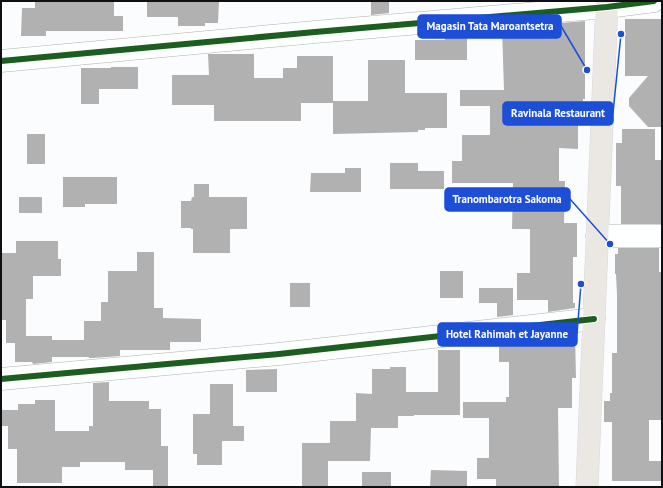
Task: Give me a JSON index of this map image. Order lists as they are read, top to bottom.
{
  "places": [
    "Ravinala Restaurant",
    "Magasin Tata Maroantsetra",
    "Tranombarotra Sakoma",
    "Hotel Rahimah et Jayanne"
  ]
}
